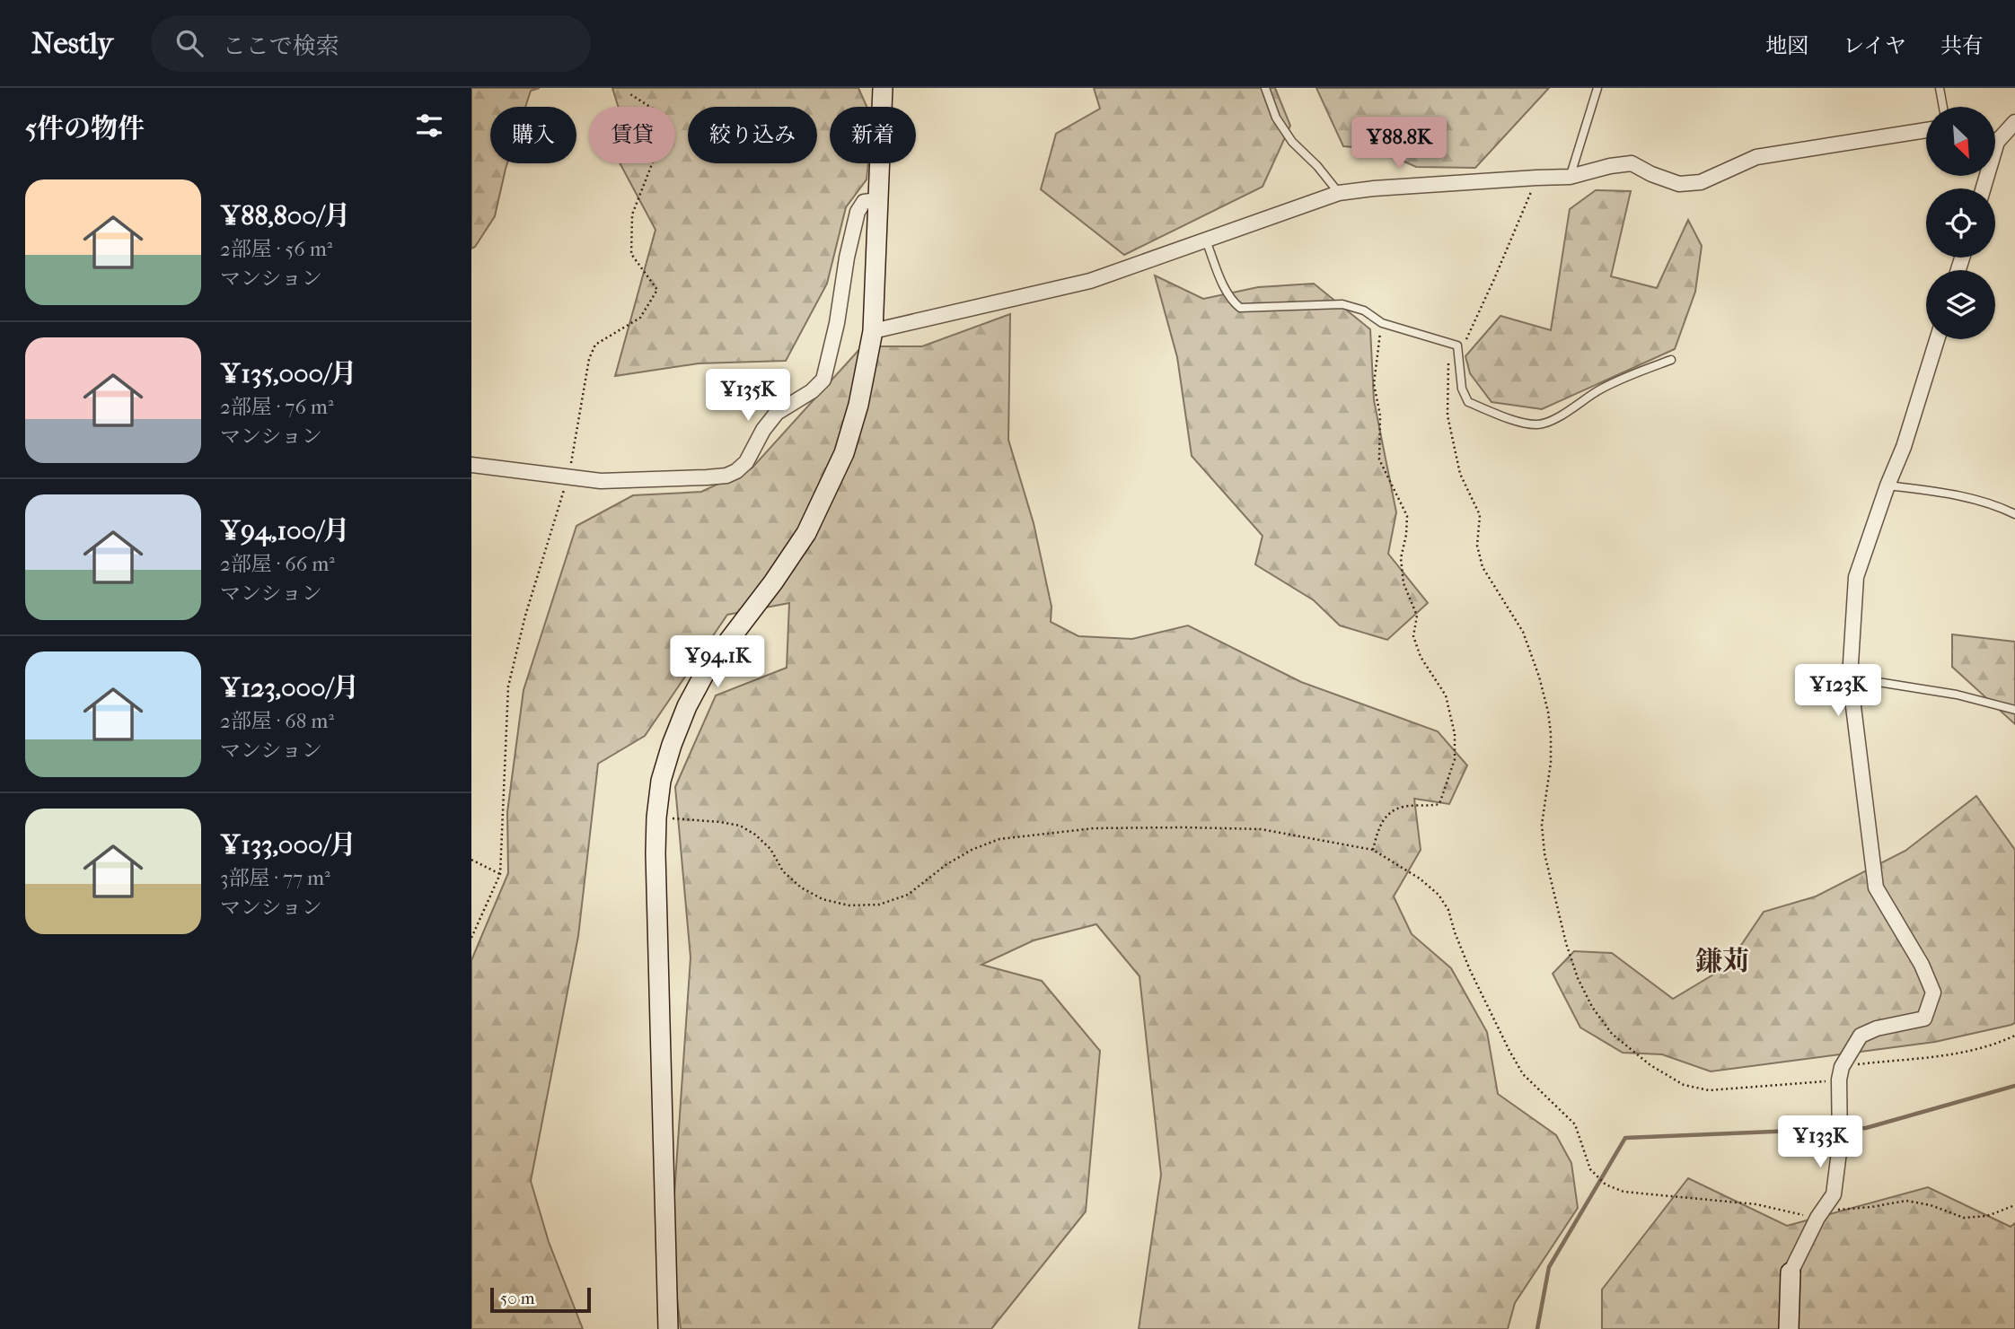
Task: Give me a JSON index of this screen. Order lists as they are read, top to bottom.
{
  "districts": ["鎌苅"],
  "scale_bar": "50 m",
  "north": "bottom right",
  "page": {
    "header": "Nestly",
    "search": "ここで検索",
    "nav": ["地図", "レイヤ", "共有"],
    "heading": "5件の物件",
    "chip": [
      "購入",
      "賃貸",
      "絞り込み",
      "新着"
    ],
    "price": [
      "¥88.8K",
      "¥135K",
      "¥94.1K",
      "¥123K",
      "¥133K"
    ],
    "list": [
      {
        "name": "¥88,800/月",
        "note": "2部屋 · 56 m² · マンション"
      },
      {
        "name": "¥135,000/月",
        "note": "2部屋 · 76 m² · マンション"
      },
      {
        "name": "¥94,100/月",
        "note": "2部屋 · 66 m² · マンション"
      },
      {
        "name": "¥123,000/月",
        "note": "2部屋 · 68 m² · マンション"
      },
      {
        "name": "¥133,000/月",
        "note": "3部屋 · 77 m² · マンション"
      }
    ],
    "scale": "50 m"
  }
}
